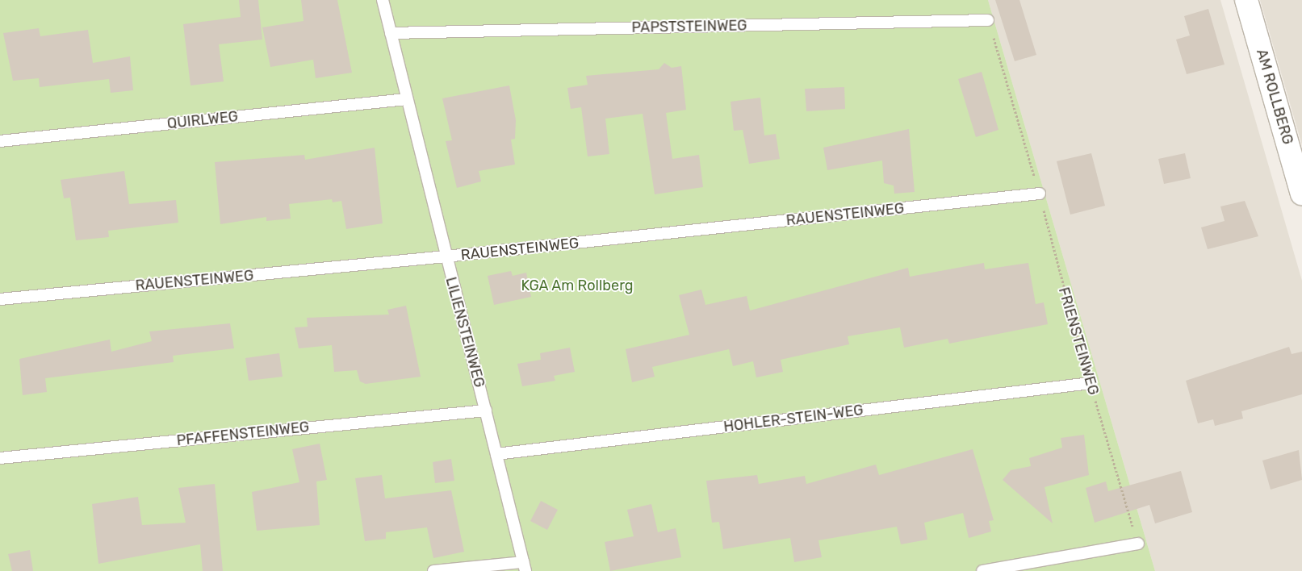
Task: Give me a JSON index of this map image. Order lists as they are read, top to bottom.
{
  "streets": {
    "street": ["AM ROLLBERG"],
    "lane": [
      "PAPSTSTEINWEG",
      "QUIRLWEG",
      "RAUENSTEINWEG",
      "LILIENSTEINWEG",
      "HOHLER-STEIN-WEG",
      "PFAFFENSTEINWEG"
    ],
    "path": ["FRIENSTEINWEG"]
  },
  "crossings": [
    ["PAPSTSTEINWEG", "LILIENSTEINWEG"],
    ["PAPSTSTEINWEG", "FRIENSTEINWEG"],
    ["QUIRLWEG", "LILIENSTEINWEG"],
    ["RAUENSTEINWEG", "LILIENSTEINWEG"],
    ["RAUENSTEINWEG", "FRIENSTEINWEG"],
    ["LILIENSTEINWEG", "HOHLER-STEIN-WEG"],
    ["LILIENSTEINWEG", "PFAFFENSTEINWEG"],
    ["FRIENSTEINWEG", "HOHLER-STEIN-WEG"]
  ],
  "parks": ["KGA Am Rollberg"]
}
